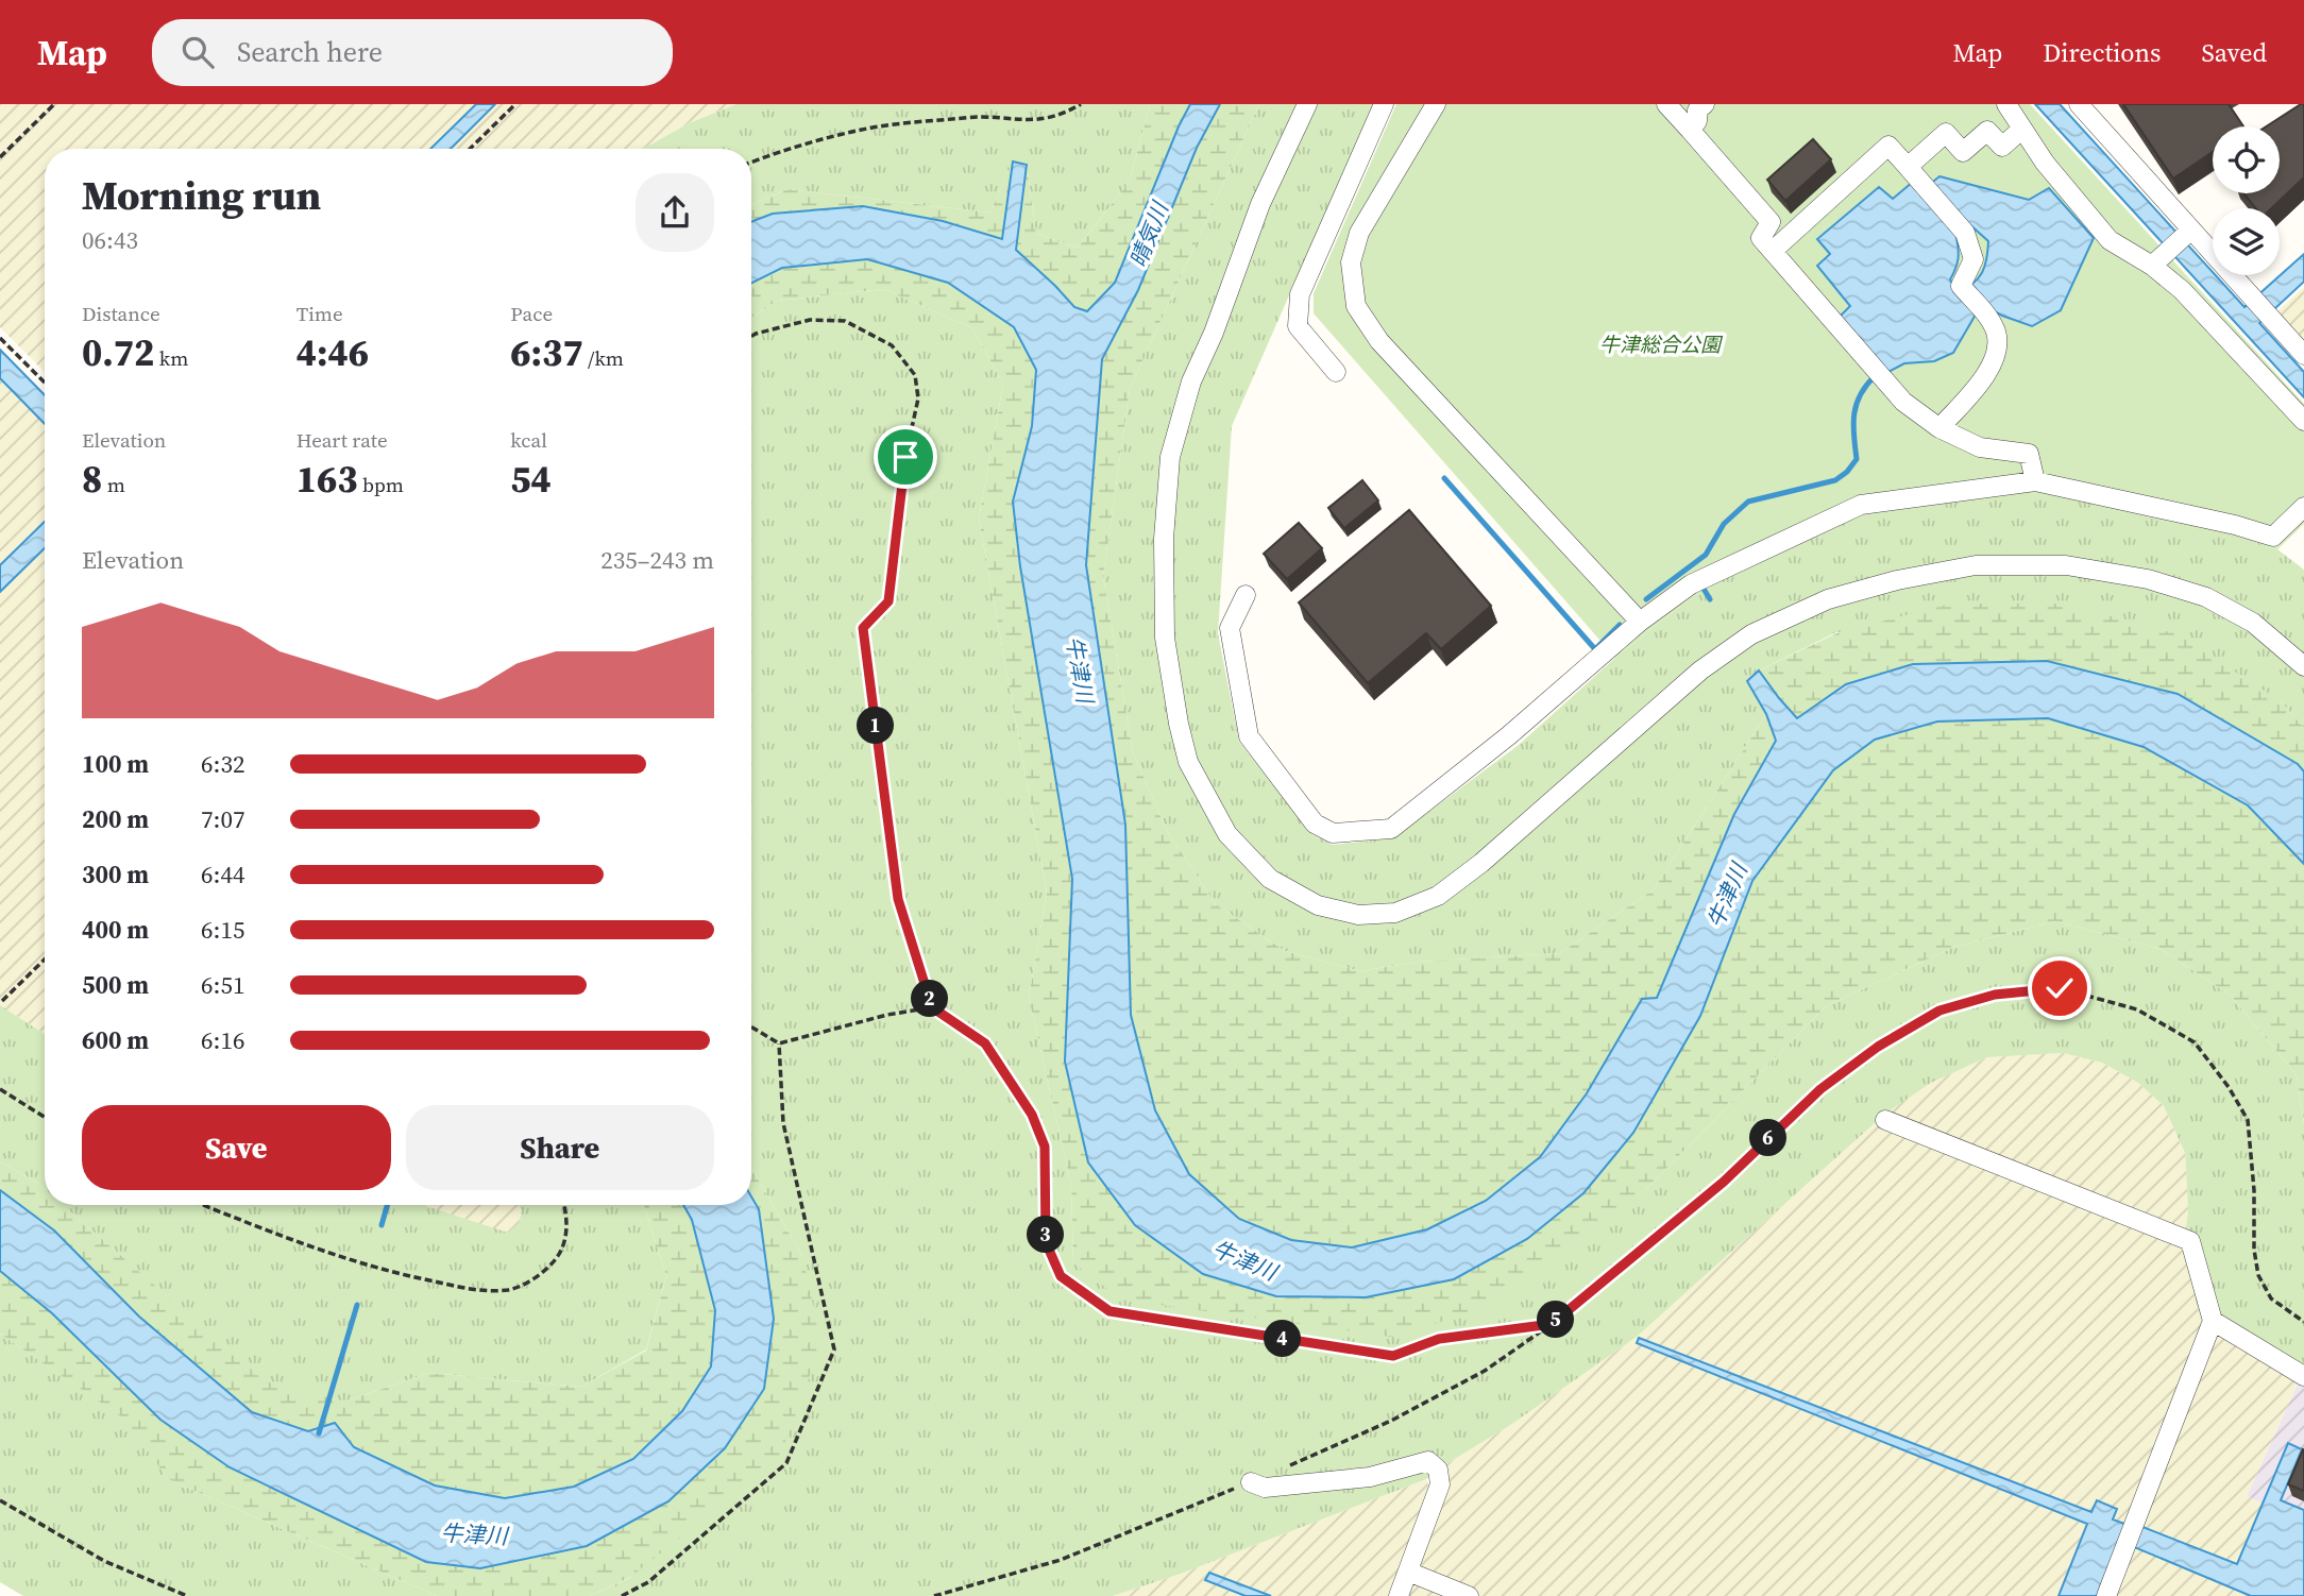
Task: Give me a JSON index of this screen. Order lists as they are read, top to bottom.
{
  "water": ["晴気川", "牛津川"],
  "parks": ["牛津総合公園"],
  "page": {
    "header": "Map",
    "search": "Search here",
    "nav": ["Map", "Directions", "Saved"],
    "heading": ["Morning run", "06:43"],
    "stats": [
      ["Distance", "0.72 km"],
      ["Time", "4:46"],
      ["Pace", "6:37 /km"],
      ["Elevation", "8 m"],
      ["Heart rate", "163 bpm"],
      ["kcal", "54"]
    ],
    "chart": ["Elevation", "235–243 m"],
    "pins": [
      "1",
      "2",
      "6",
      "3",
      "5",
      "4"
    ],
    "list": [
      {
        "name": "100 m",
        "note": "6:32"
      },
      {
        "name": "200 m",
        "note": "7:07"
      },
      {
        "name": "300 m",
        "note": "6:44"
      },
      {
        "name": "400 m",
        "note": "6:15"
      },
      {
        "name": "500 m",
        "note": "6:51"
      },
      {
        "name": "600 m",
        "note": "6:16"
      }
    ],
    "buttons": ["Save", "Share"]
  }
}
